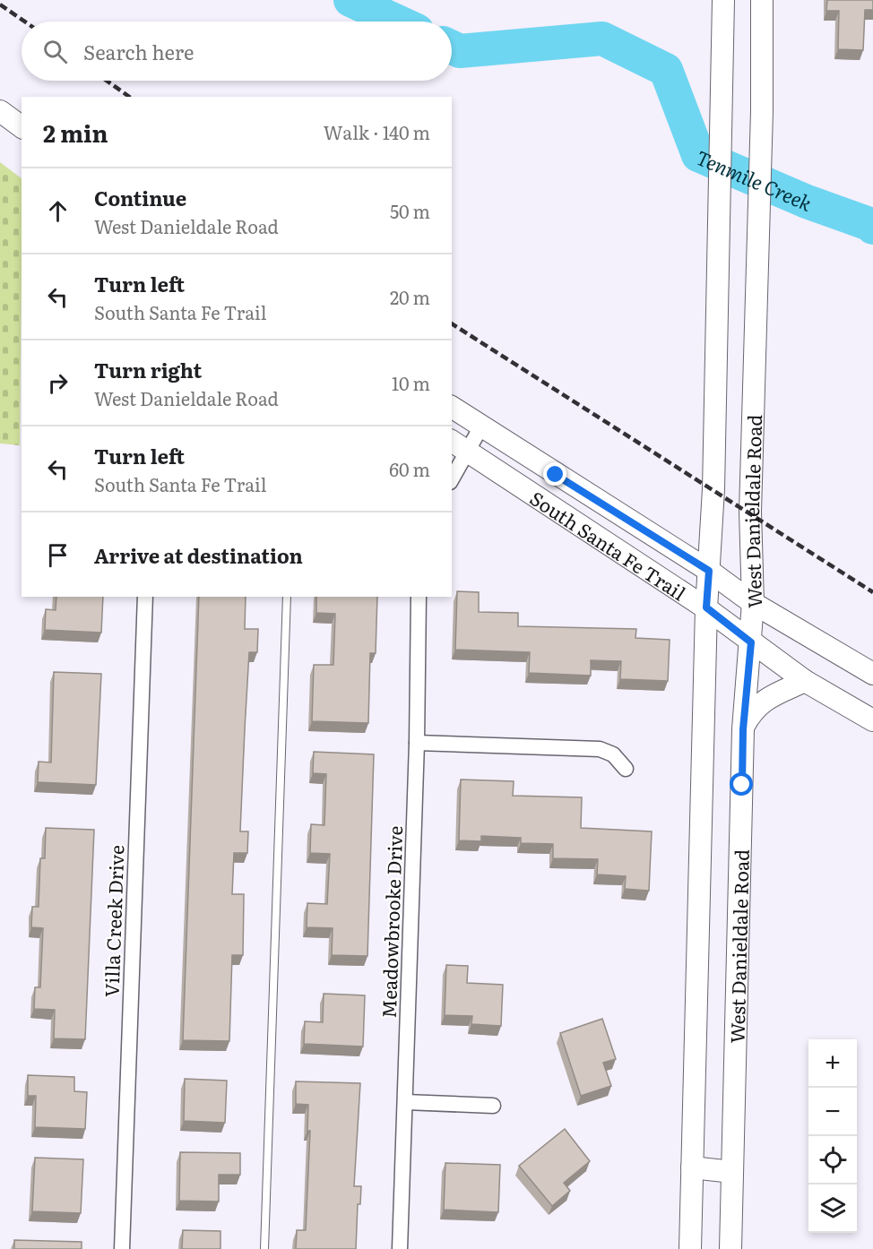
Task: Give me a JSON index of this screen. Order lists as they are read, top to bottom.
{
  "streets": {
    "main road": ["West Danieldale Road", "South Santa Fe Trail"],
    "street": ["Villa Creek Drive", "Meadowbrooke Drive"]
  },
  "crossings": [
    ["West Danieldale Road", "South Santa Fe Trail"]
  ],
  "water": ["Tenmile Creek"],
  "page": {
    "search": "Search here",
    "heading": ["2 min", "Walk · 140 m"],
    "list": [
      ["Continue", "West Danieldale Road", "50 m"],
      ["Turn left", "South Santa Fe Trail", "20 m"],
      ["Turn right", "West Danieldale Road", "10 m"],
      ["Turn left", "South Santa Fe Trail", "60 m"],
      "Arrive at destination"
    ],
    "map_buttons": ["+", "−"]
  }
}
